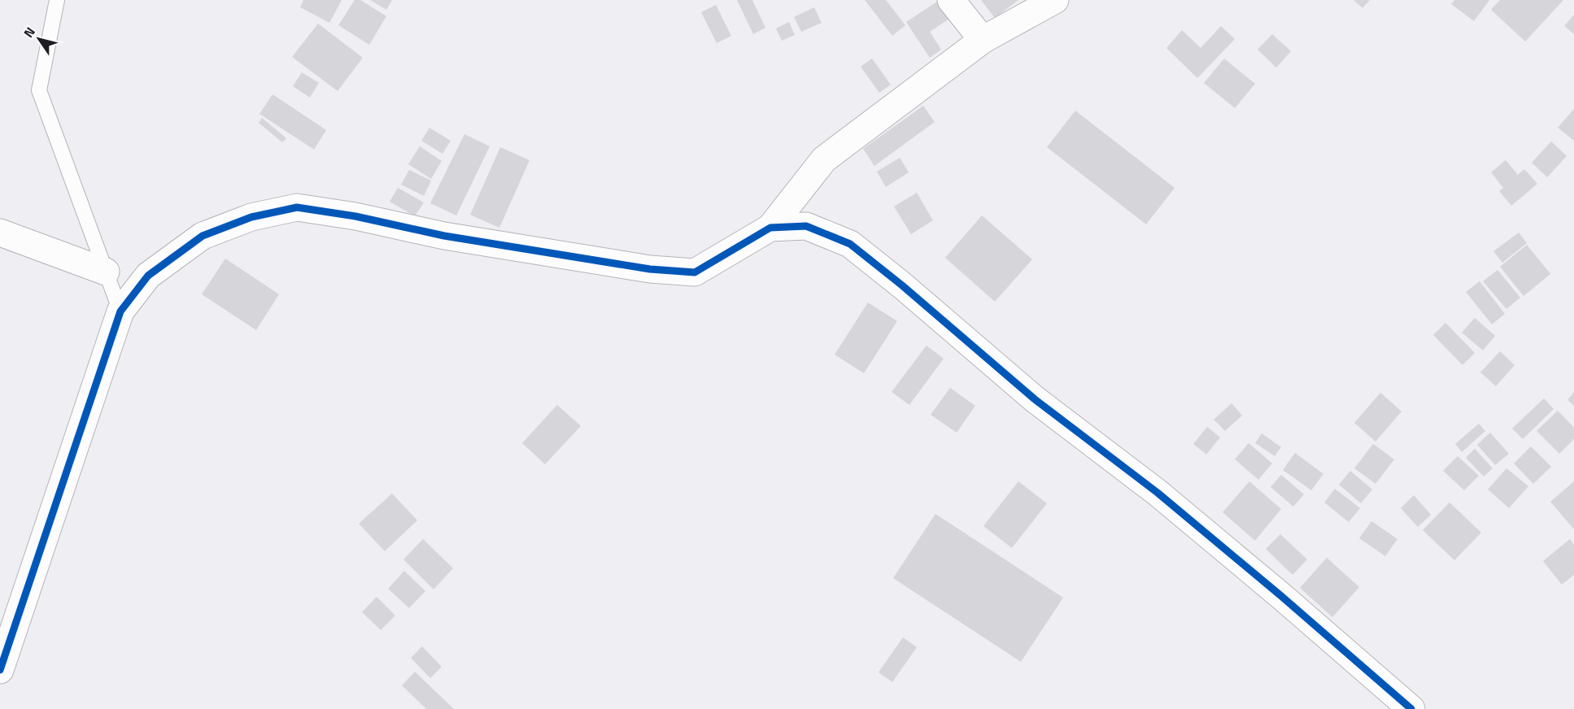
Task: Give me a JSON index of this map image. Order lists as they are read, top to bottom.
{
  "north": "top left"
}
